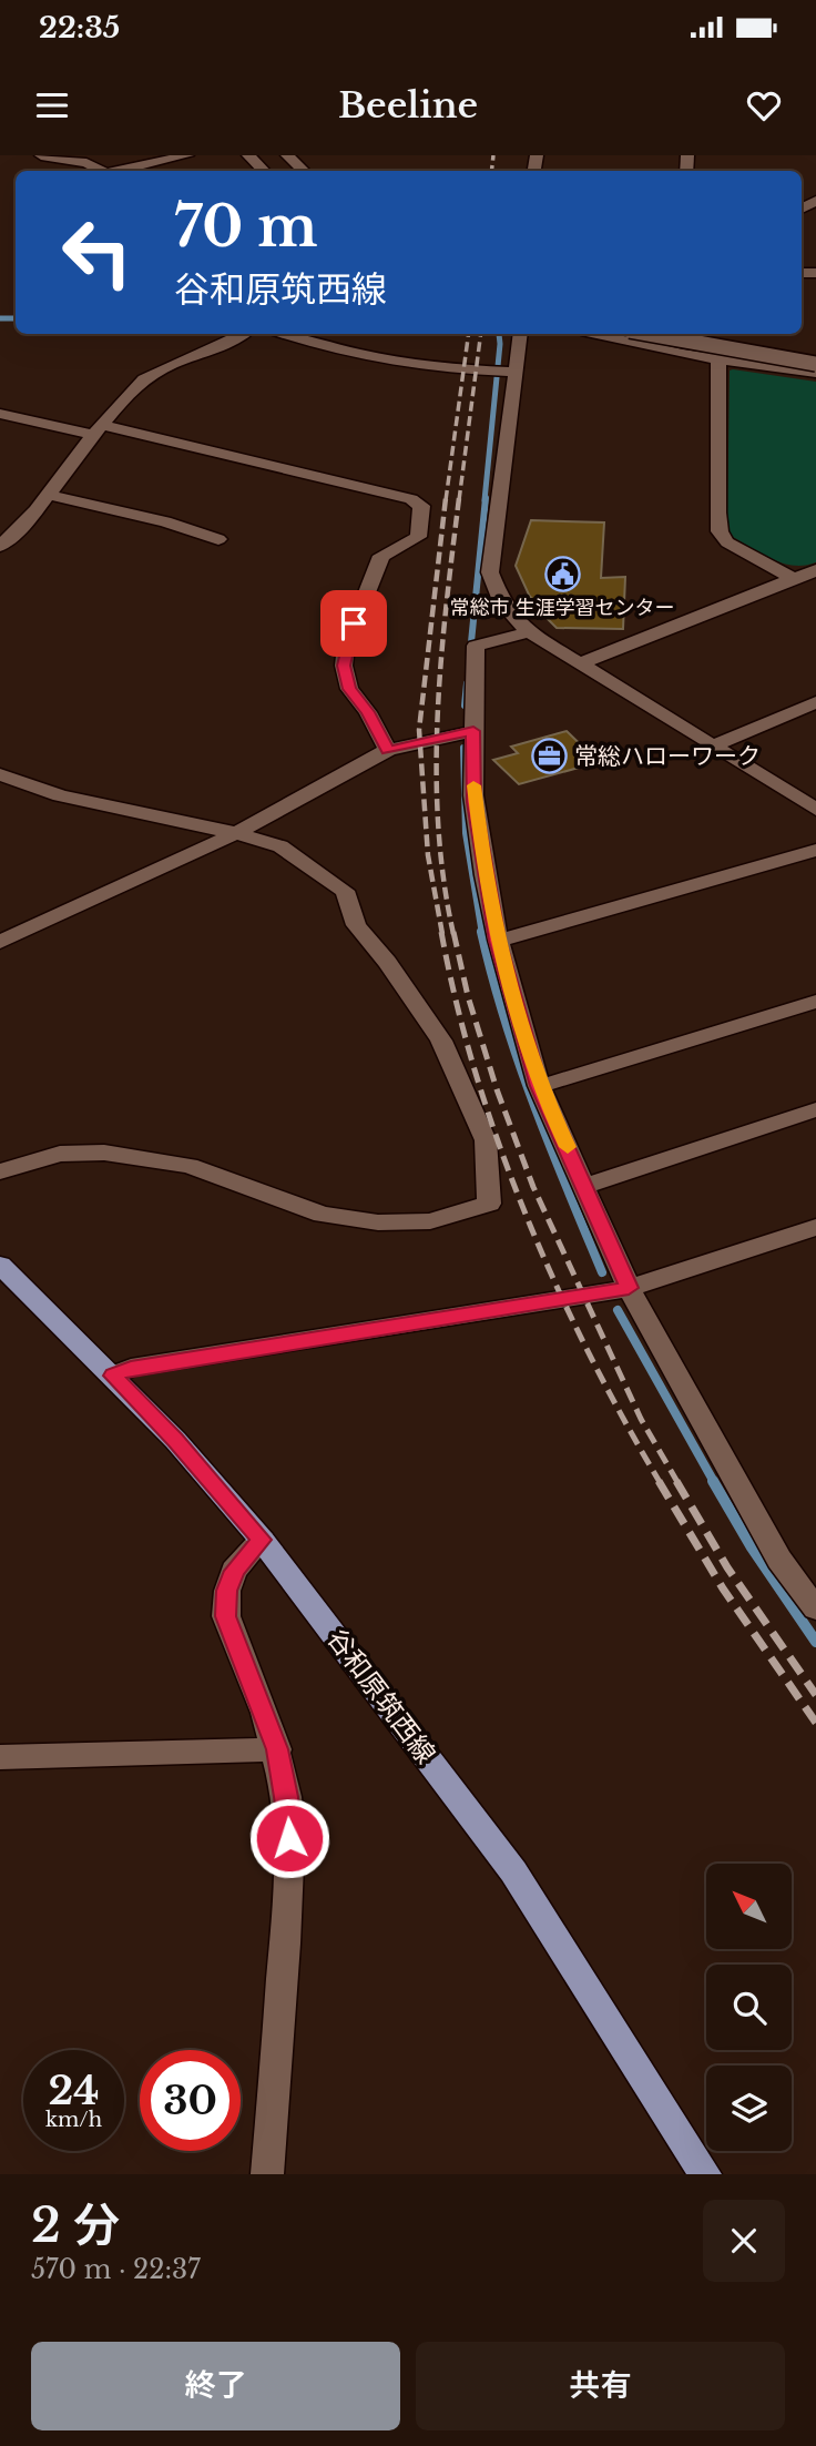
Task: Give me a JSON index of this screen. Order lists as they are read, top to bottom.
{
  "streets": {
    "main road": ["谷和原筑西線"]
  },
  "places": {
    "public building": ["常総市 生涯学習センター"],
    "office": ["常総ハローワーク"]
  },
  "north": "top left",
  "page": {
    "status": "22:35",
    "header": "Beeline",
    "turn": ["70 m", "谷和原筑西線"],
    "speed": "24 km/h",
    "limit": "30",
    "heading": ["2 分", "570 m · 22:37"],
    "buttons": ["終了", "共有"]
  }
}
